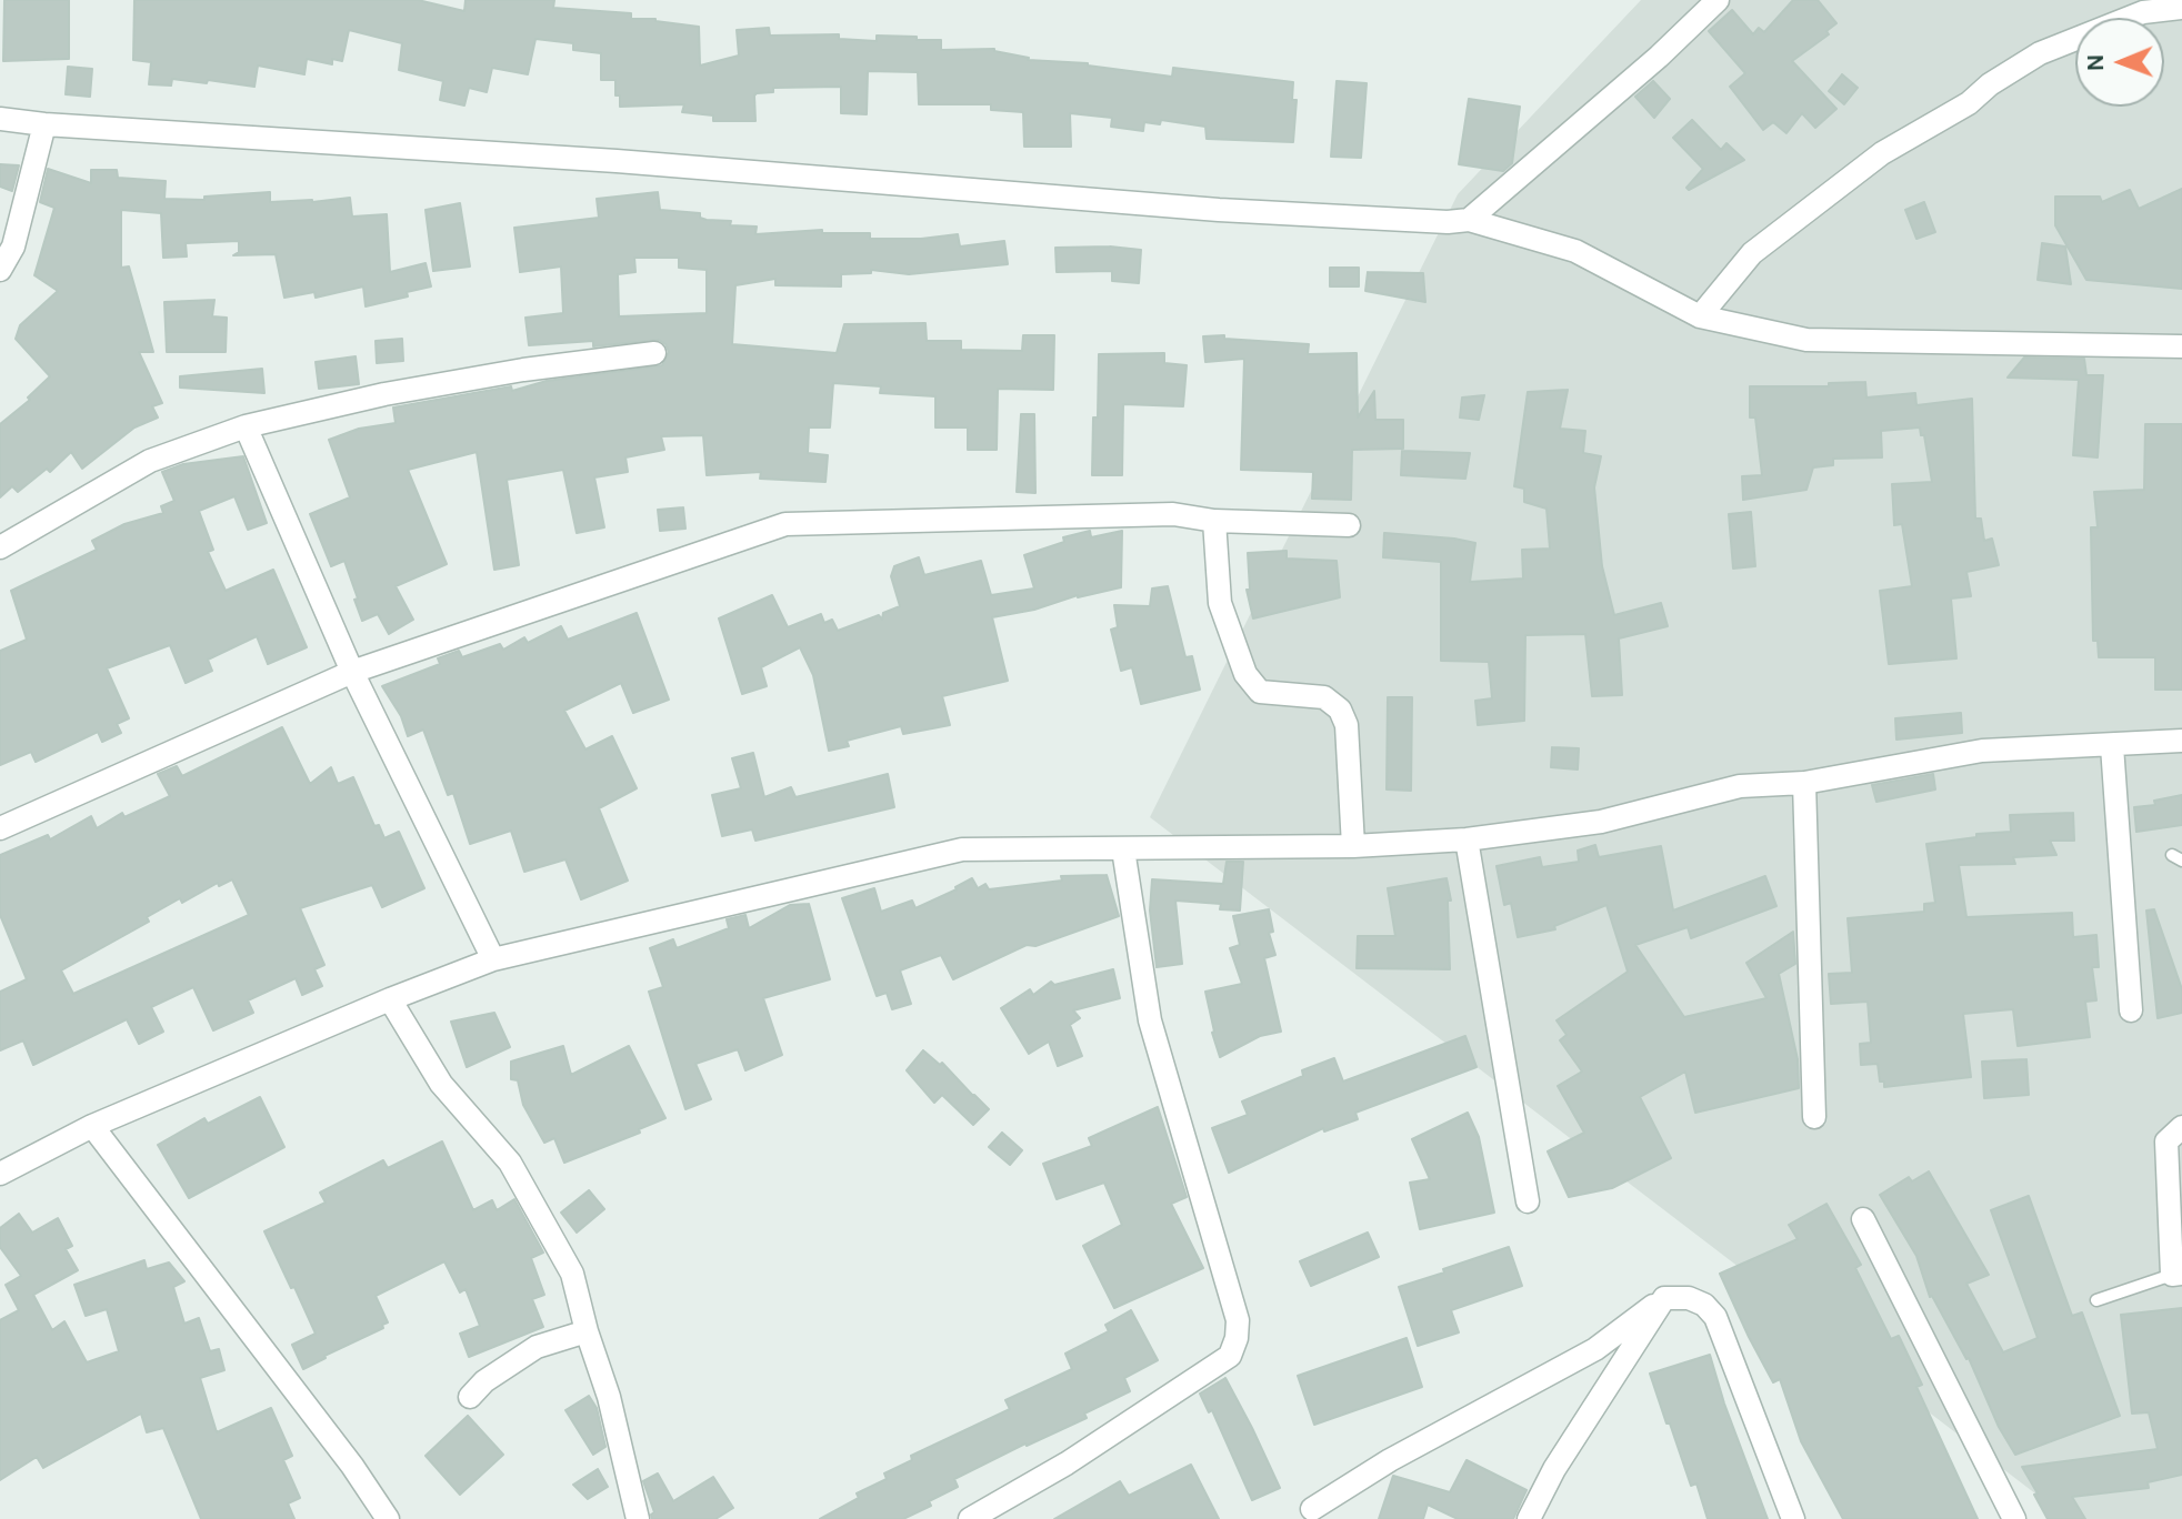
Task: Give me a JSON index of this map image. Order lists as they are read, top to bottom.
{
  "north": "left"
}
